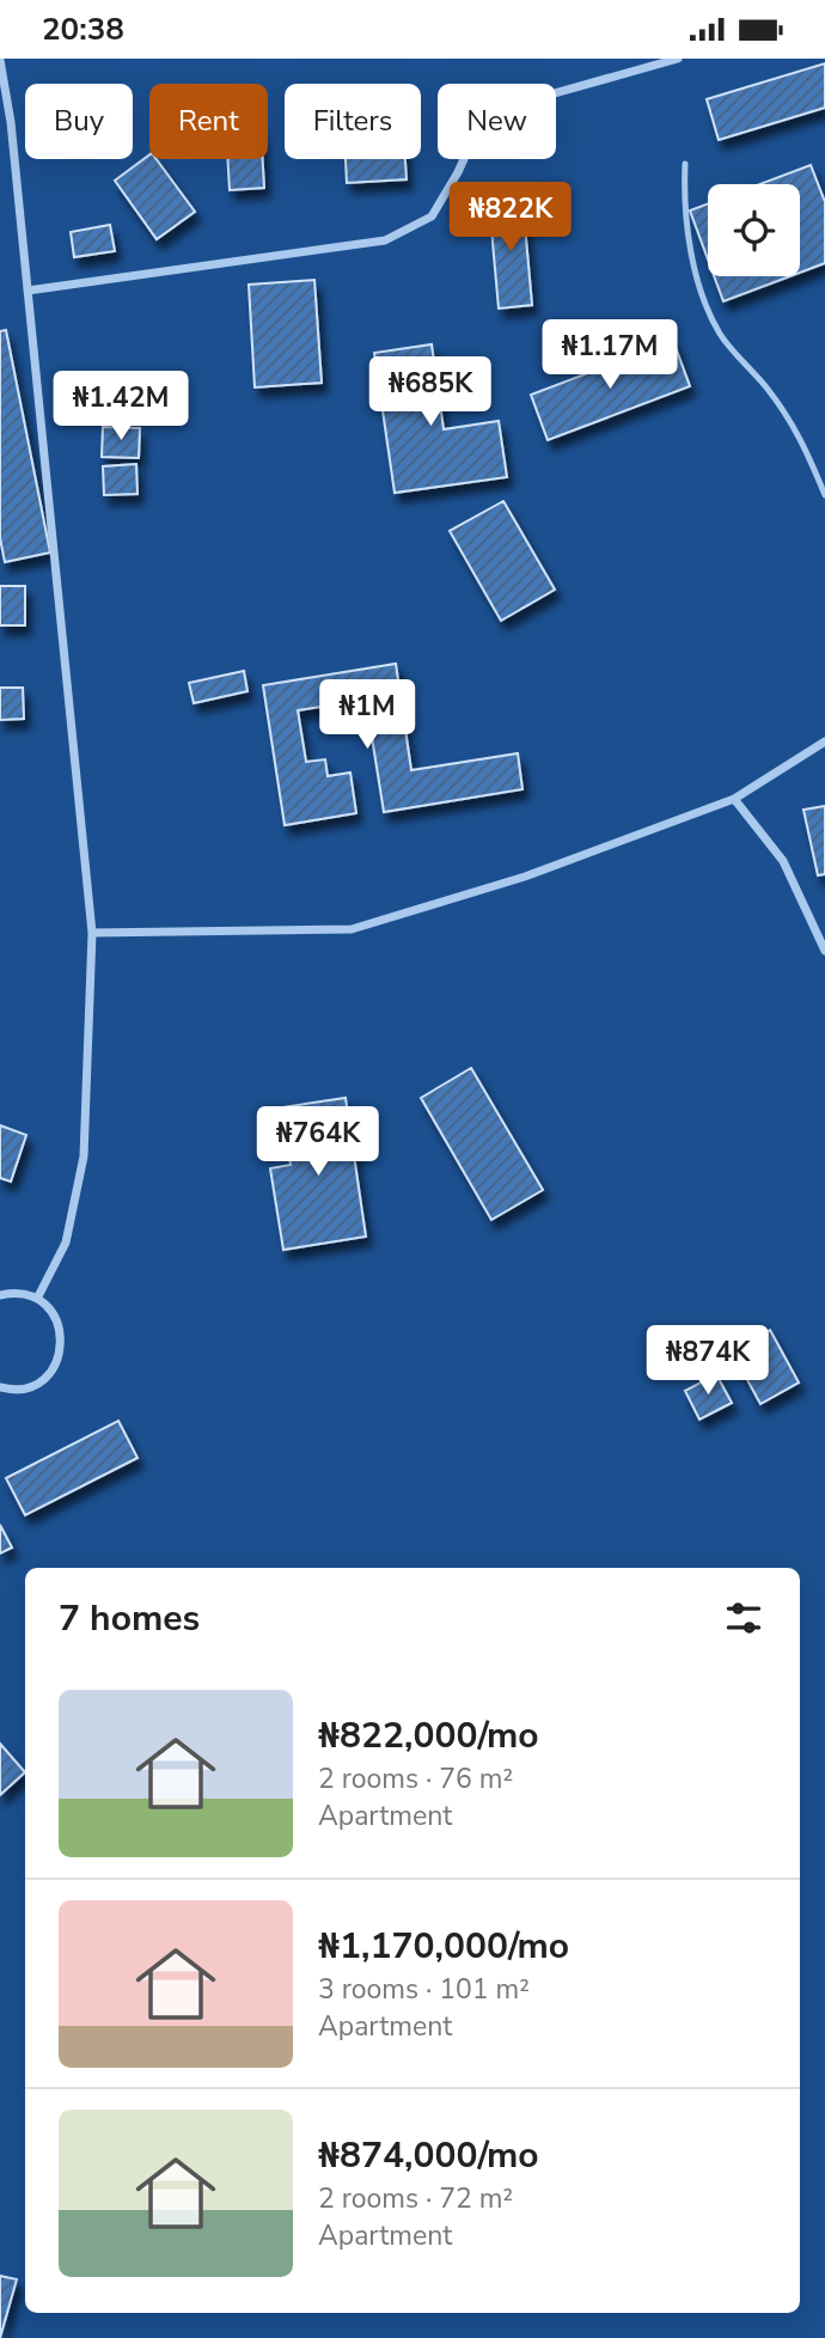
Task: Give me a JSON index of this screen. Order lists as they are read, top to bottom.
{
  "page": {
    "status": "20:38",
    "chip": [
      "Buy",
      "Rent",
      "Filters",
      "New"
    ],
    "price": [
      "₦822K",
      "₦1.17M",
      "₦685K",
      "₦1.42M",
      "₦1M",
      "₦764K",
      "₦874K"
    ],
    "heading": "7 homes",
    "list": [
      {
        "name": "₦822,000/mo",
        "note": "2 rooms · 76 m² · Apartment"
      },
      {
        "name": "₦1,170,000/mo",
        "note": "3 rooms · 101 m² · Apartment"
      },
      {
        "name": "₦874,000/mo",
        "note": "2 rooms · 72 m² · Apartment"
      }
    ]
  }
}
